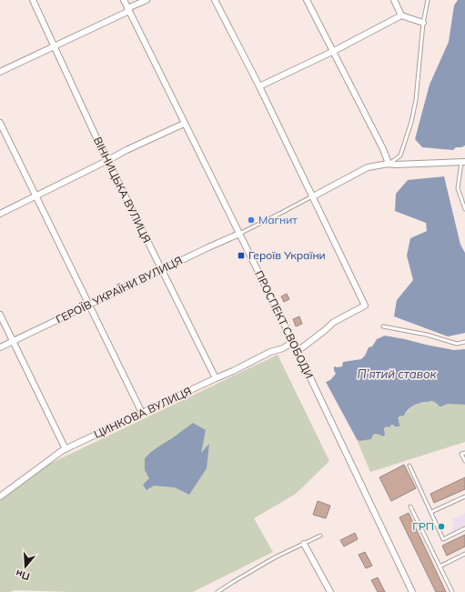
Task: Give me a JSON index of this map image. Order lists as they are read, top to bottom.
{
  "streets": {
    "street": [
      "ВІННИЦЬКА ВУЛИЦЯ",
      "ГЕРОЇВ УКРАЇНИ ВУЛИЦЯ",
      "ПРОСПЕКТ СВОБОДИ",
      "ЦИНКОВА ВУЛИЦЯ"
    ]
  },
  "crossings": [
    ["ВІННИЦЬКА ВУЛИЦЯ", "ГЕРОЇВ УКРАЇНИ ВУЛИЦЯ"],
    ["ВІННИЦЬКА ВУЛИЦЯ", "ЦИНКОВА ВУЛИЦЯ"],
    ["ГЕРОЇВ УКРАЇНИ ВУЛИЦЯ", "ПРОСПЕКТ СВОБОДИ"],
    ["ПРОСПЕКТ СВОБОДИ", "ЦИНКОВА ВУЛИЦЯ"]
  ],
  "water": ["П’ятий ставок"],
  "places": {
    "other": ["Магнит", "ГРП"],
    "transit": ["Героїв України"]
  },
  "north": "bottom"
}
